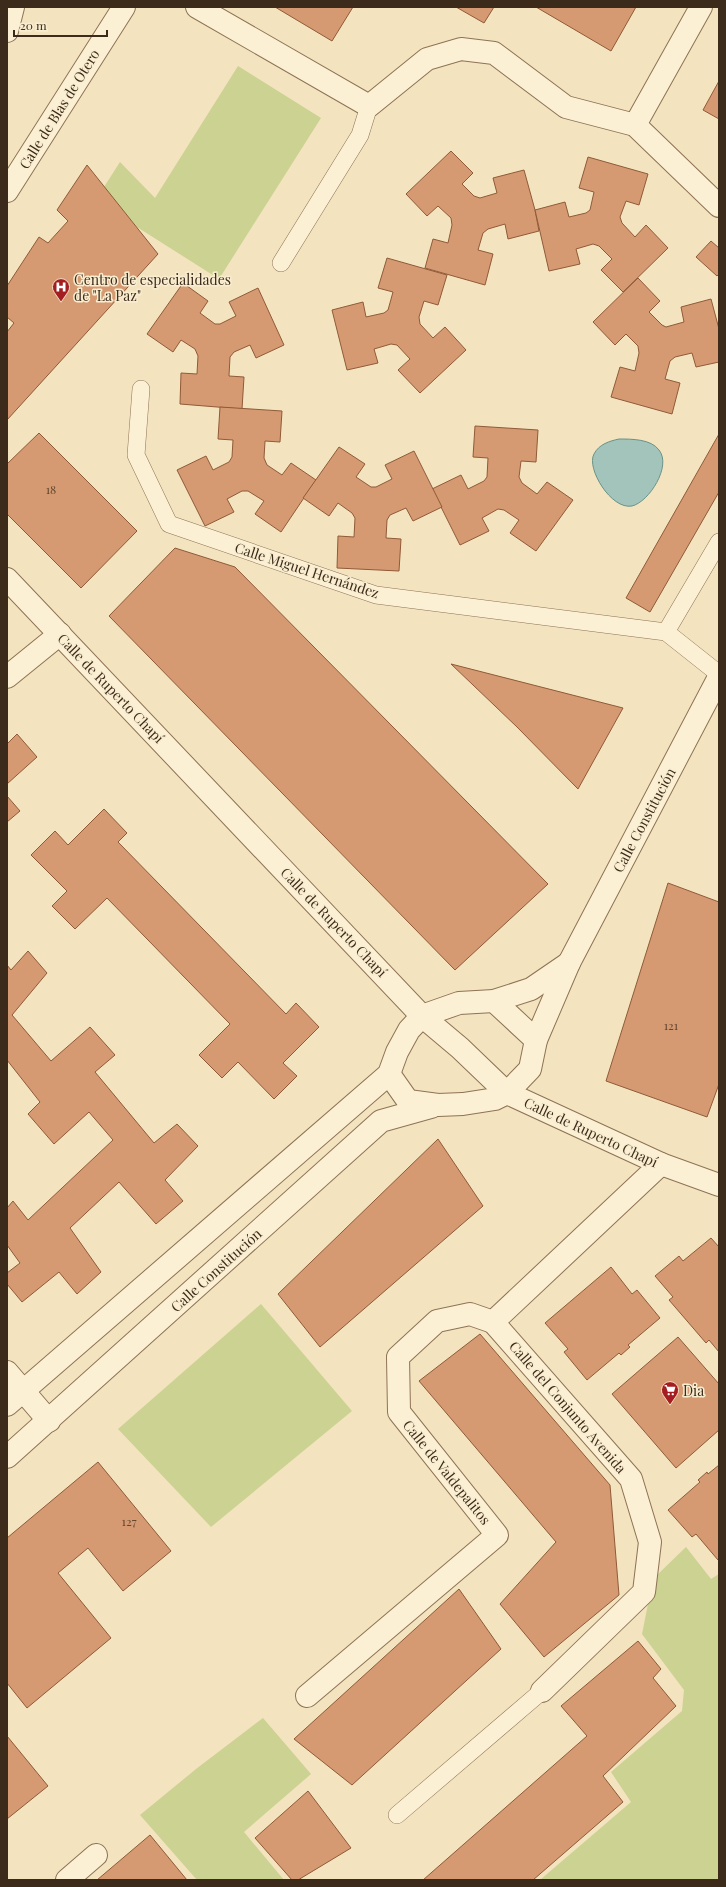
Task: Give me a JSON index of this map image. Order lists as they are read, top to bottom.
{
  "streets": {
    "street": [
      "Calle de Blas de Otero",
      "Calle de Ruperto Chapí",
      "Calle Constitución",
      "Calle del Conjunto Avenida",
      "Calle de Valdepalitos"
    ],
    "lane": ["Calle Miguel Hernández"]
  },
  "crossings": [
    ["Calle de Ruperto Chapí", "Calle Constitución"],
    ["Calle del Conjunto Avenida", "Calle de Valdepalitos"]
  ],
  "places": {
    "hospital": ["Centro de especialidades de \"La Paz\""],
    "supermarket": ["Dia"]
  },
  "house_numbers": ["18", "121", "127"],
  "scale_bar": "20 m"
}
